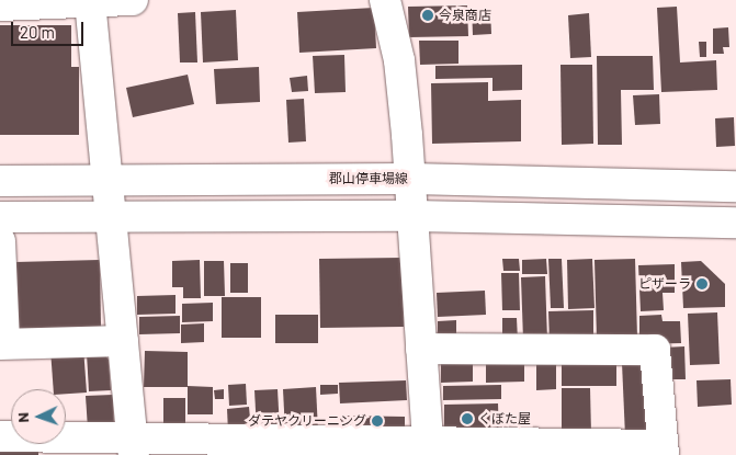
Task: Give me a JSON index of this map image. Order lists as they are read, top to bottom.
{
  "streets": {
    "street": ["郡山停車場線"]
  },
  "places": [
    "今泉商店",
    "ピザーラ",
    "くぼた屋",
    "ダテヤクリーニング"
  ],
  "scale_bar": "20 m",
  "north": "left"
}
